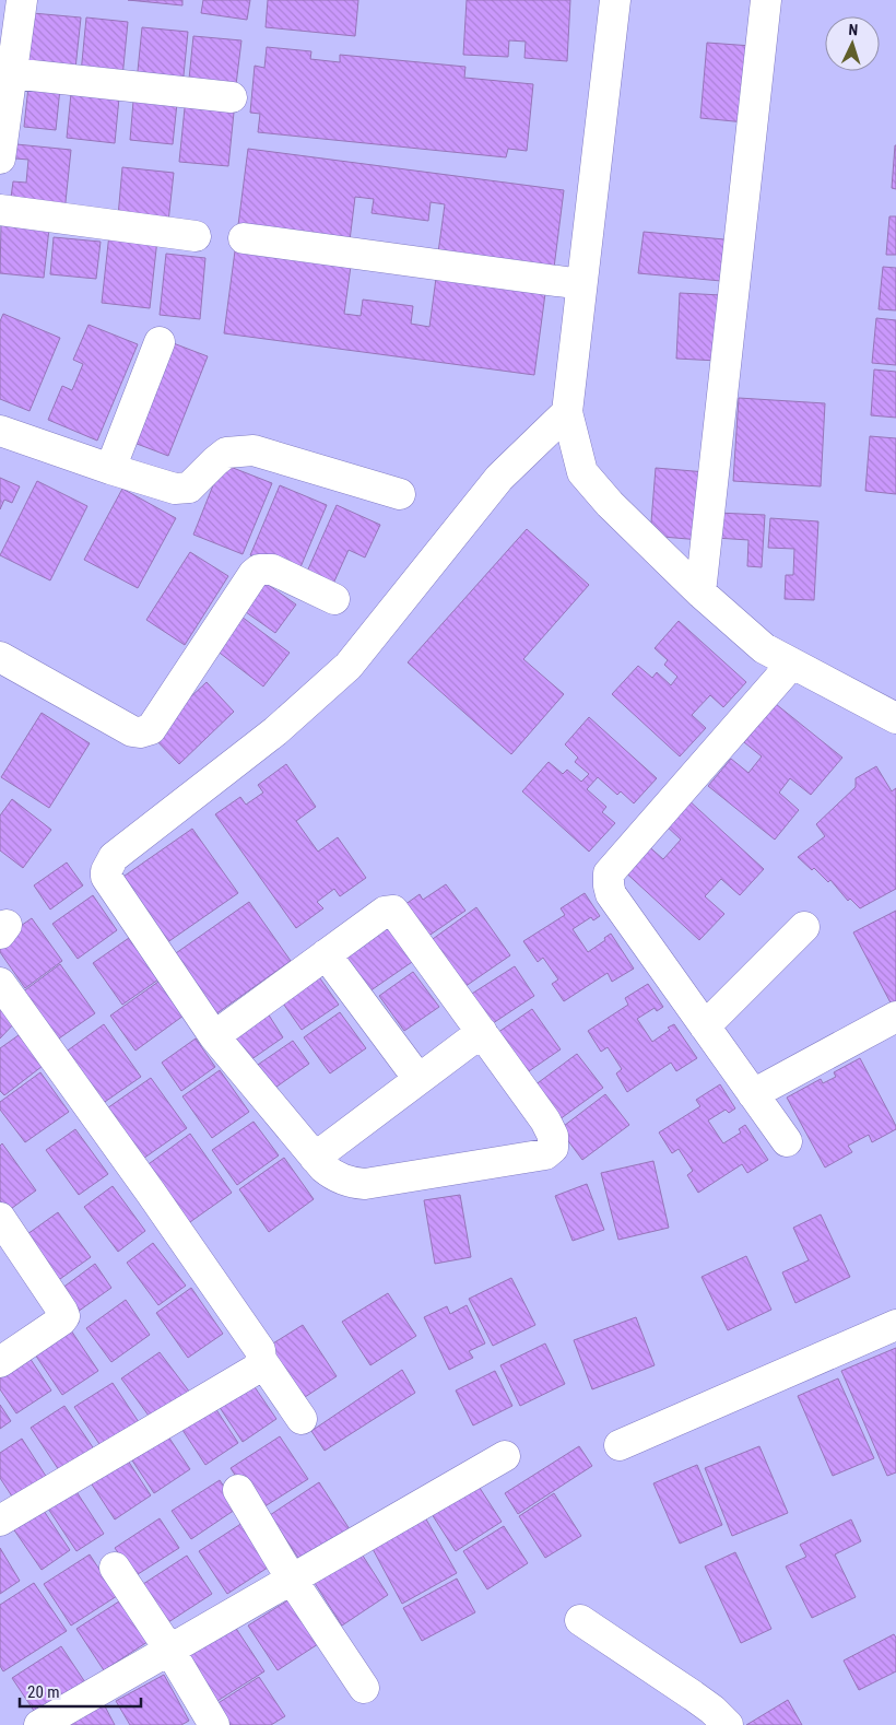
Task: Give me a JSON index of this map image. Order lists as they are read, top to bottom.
{
  "scale_bar": "20 m",
  "north": "top"
}
